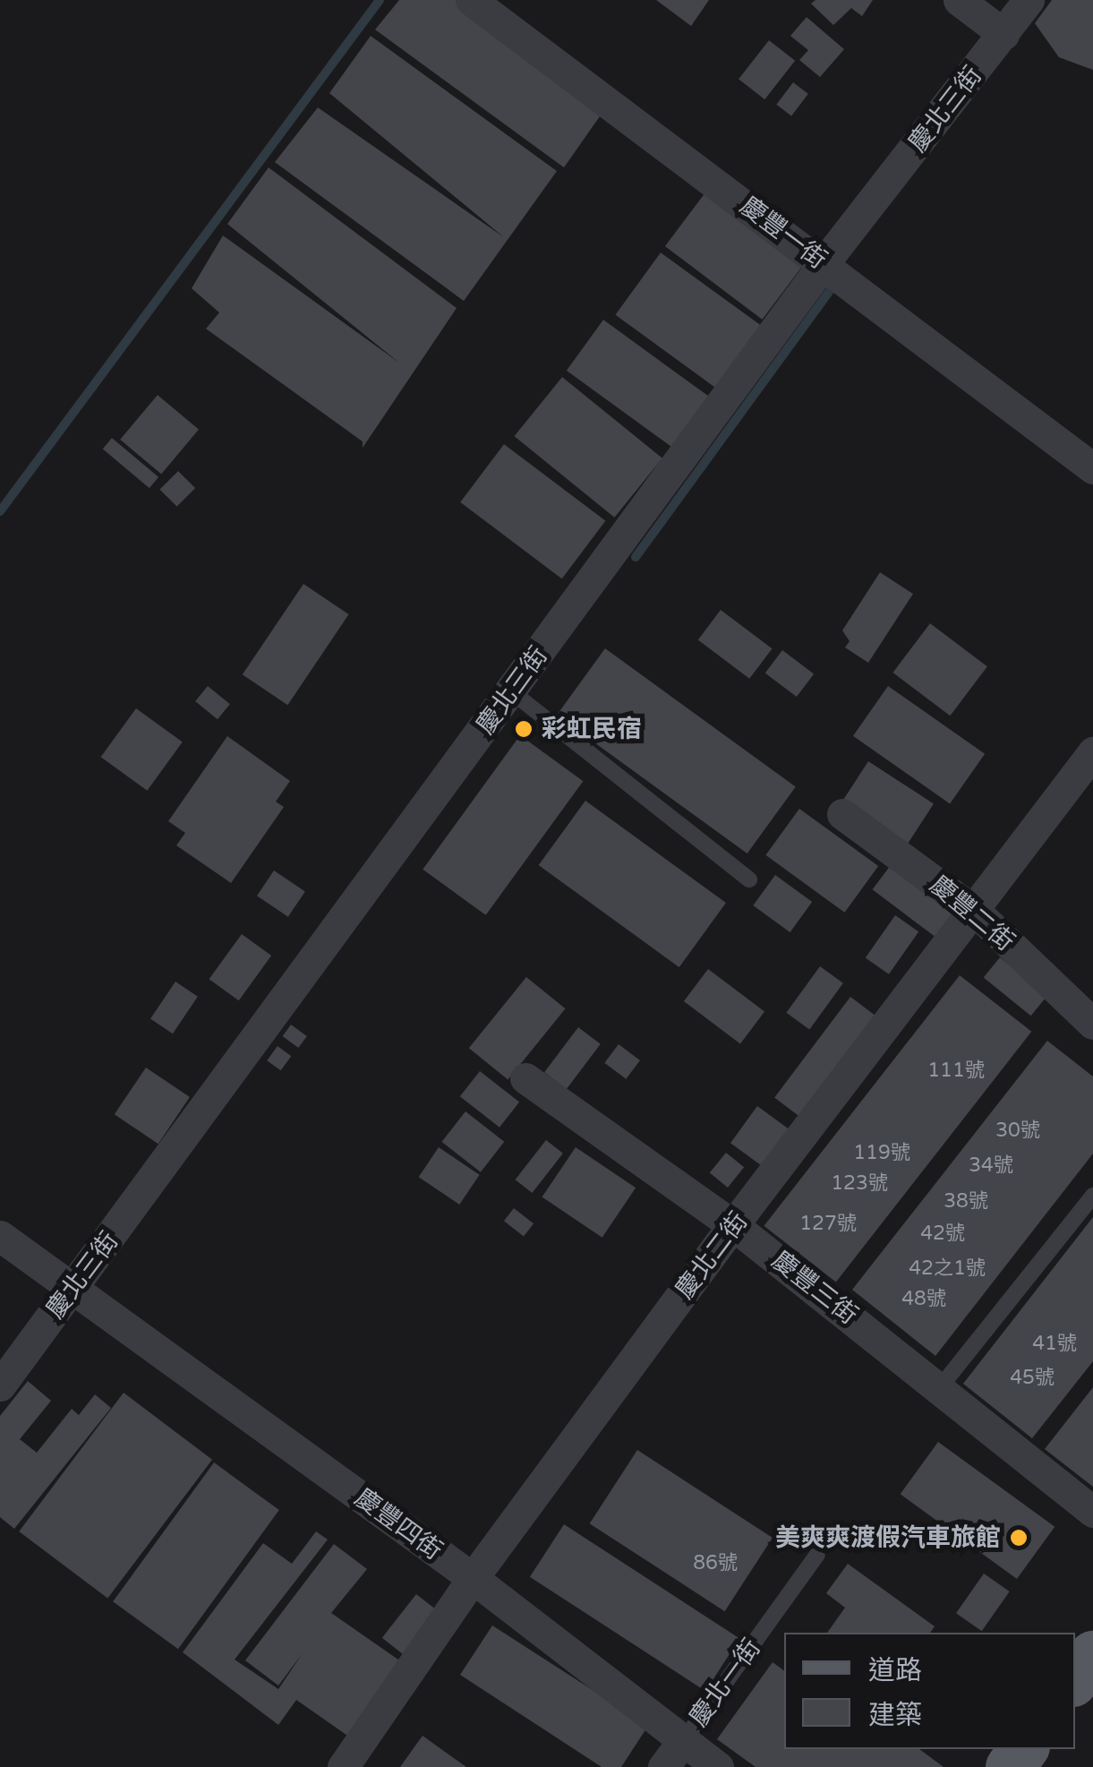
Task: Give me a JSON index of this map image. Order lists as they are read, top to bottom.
{
  "streets": {
    "street": [
      "慶北三街",
      "慶豐一街",
      "慶豐二街",
      "慶北二街",
      "慶豐三街",
      "慶豐四街",
      "慶北一街"
    ]
  },
  "crossings": [
    ["慶北三街", "慶豐一街"],
    ["慶北三街", "慶豐四街"],
    ["慶豐二街", "慶北二街"],
    ["慶北二街", "慶豐三街"],
    ["慶北二街", "慶豐四街"],
    ["慶豐四街", "慶北一街"]
  ],
  "places": ["彩虹民宿", "美爽爽渡假汽車旅館"],
  "house_numbers": [
    "111號",
    "30號",
    "119號",
    "34號",
    "123號",
    "38號",
    "127號",
    "42號",
    "42之1號",
    "48號",
    "41號",
    "45號",
    "86號"
  ],
  "legend": ["道路", "建築"]
}
